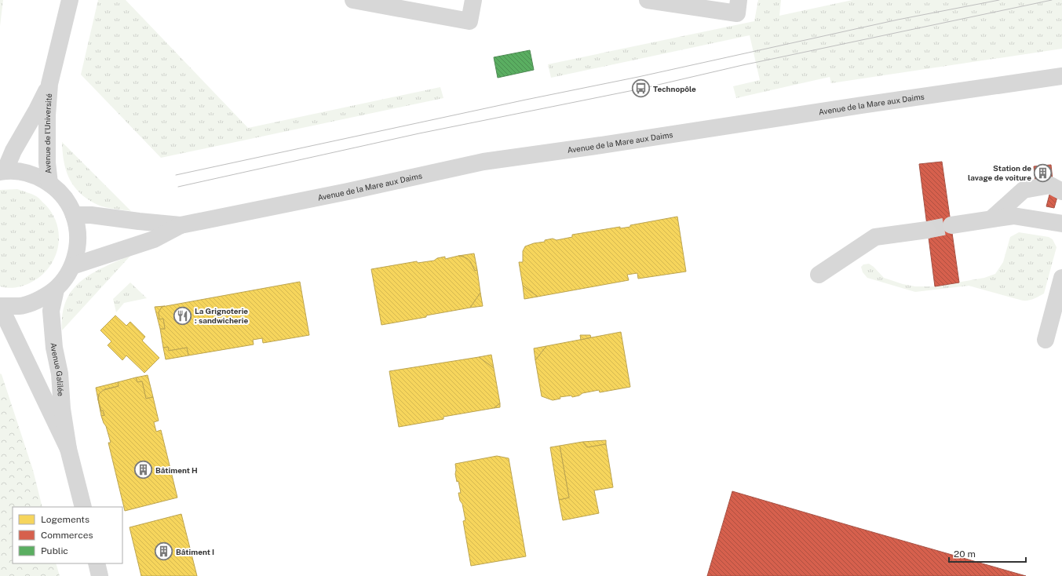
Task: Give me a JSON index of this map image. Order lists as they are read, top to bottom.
{
  "streets": {
    "street": ["Avenue de la Mare aux Daims", "Avenue de l'Université", "Avenue Galilée"]
  },
  "places": {
    "bus stop": ["Technopôle"],
    "building": ["Station de lavage de voiture", "Bâtiment H", "Bâtiment I"],
    "restaurant": ["La Grignoterie : sandwicherie"]
  },
  "legend": ["Logements", "Commerces", "Public"],
  "scale_bar": "20 m"
}
